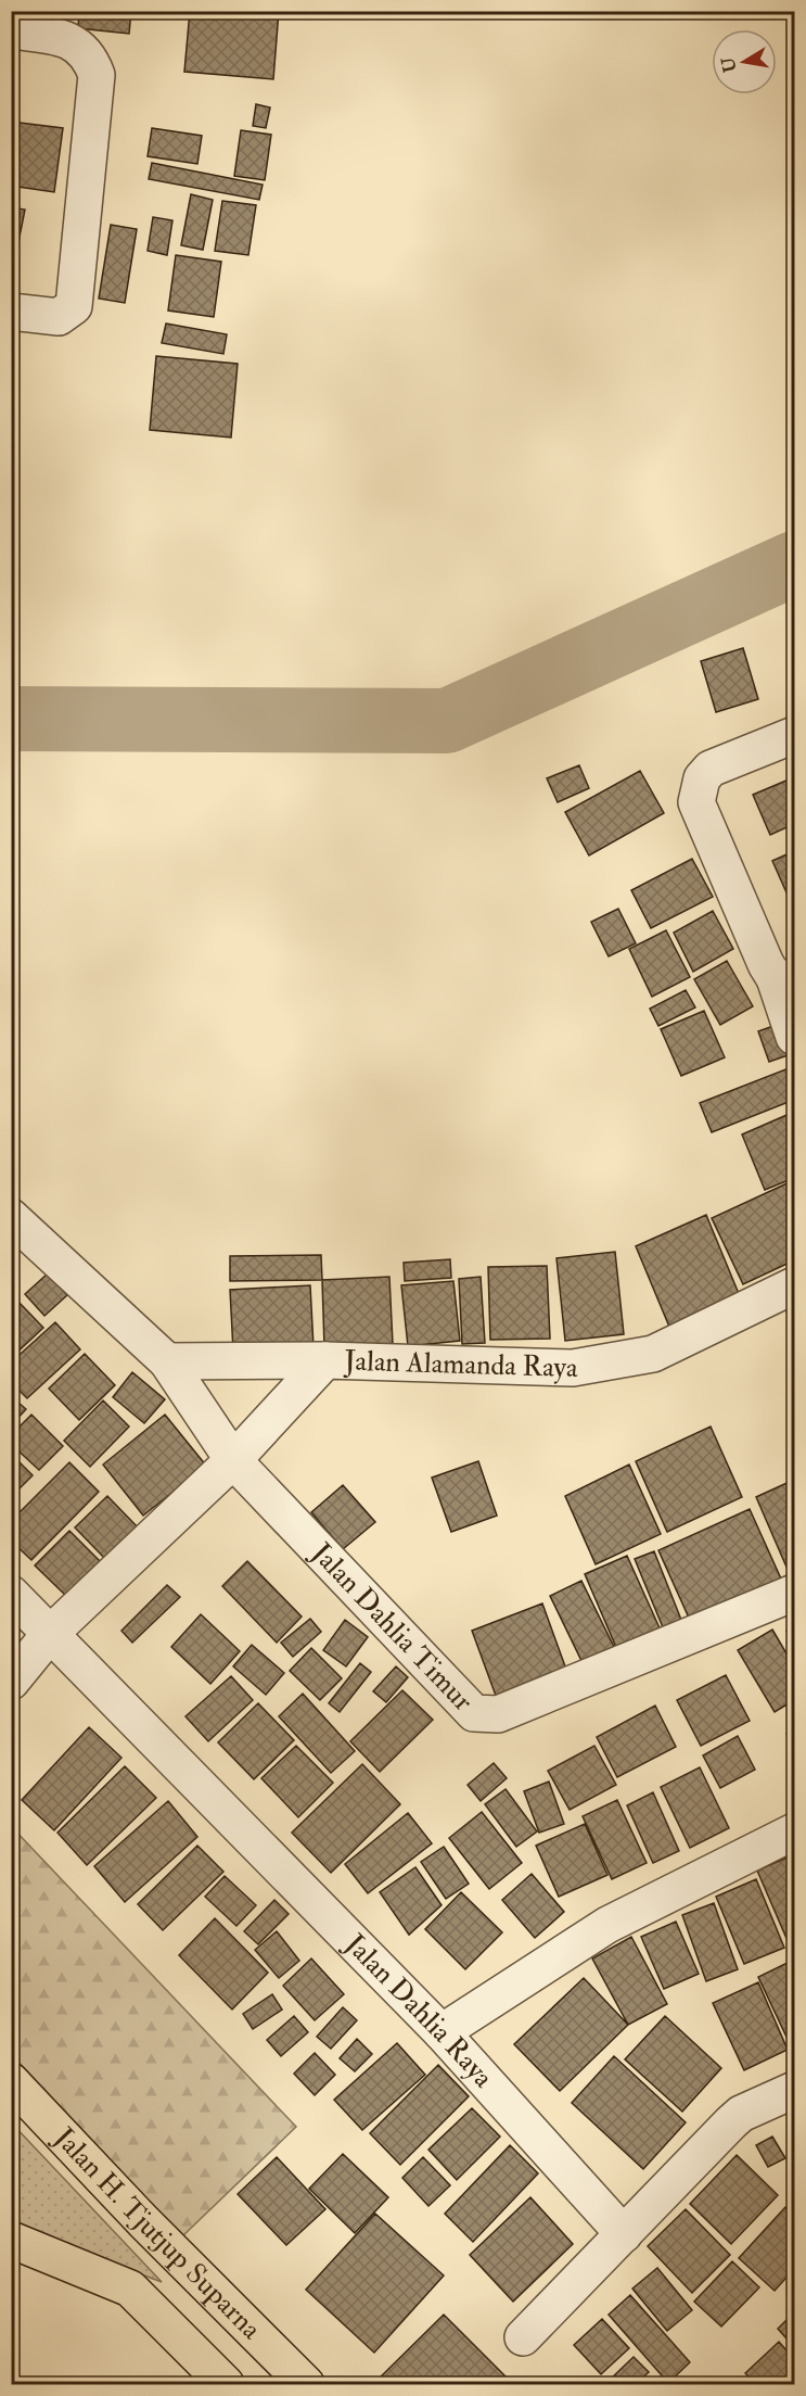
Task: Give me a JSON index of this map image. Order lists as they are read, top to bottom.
{
  "streets": {
    "main road": ["Jalan H. Tjutjup Suparna"],
    "street": ["Jalan Alamanda Raya", "Jalan Dahlia Timur", "Jalan Dahlia Raya"]
  },
  "crossings": [
    ["Jalan Alamanda Raya", "Jalan Dahlia Timur"],
    ["Jalan Alamanda Raya", "Jalan Dahlia Raya"]
  ],
  "north": "left"
}
